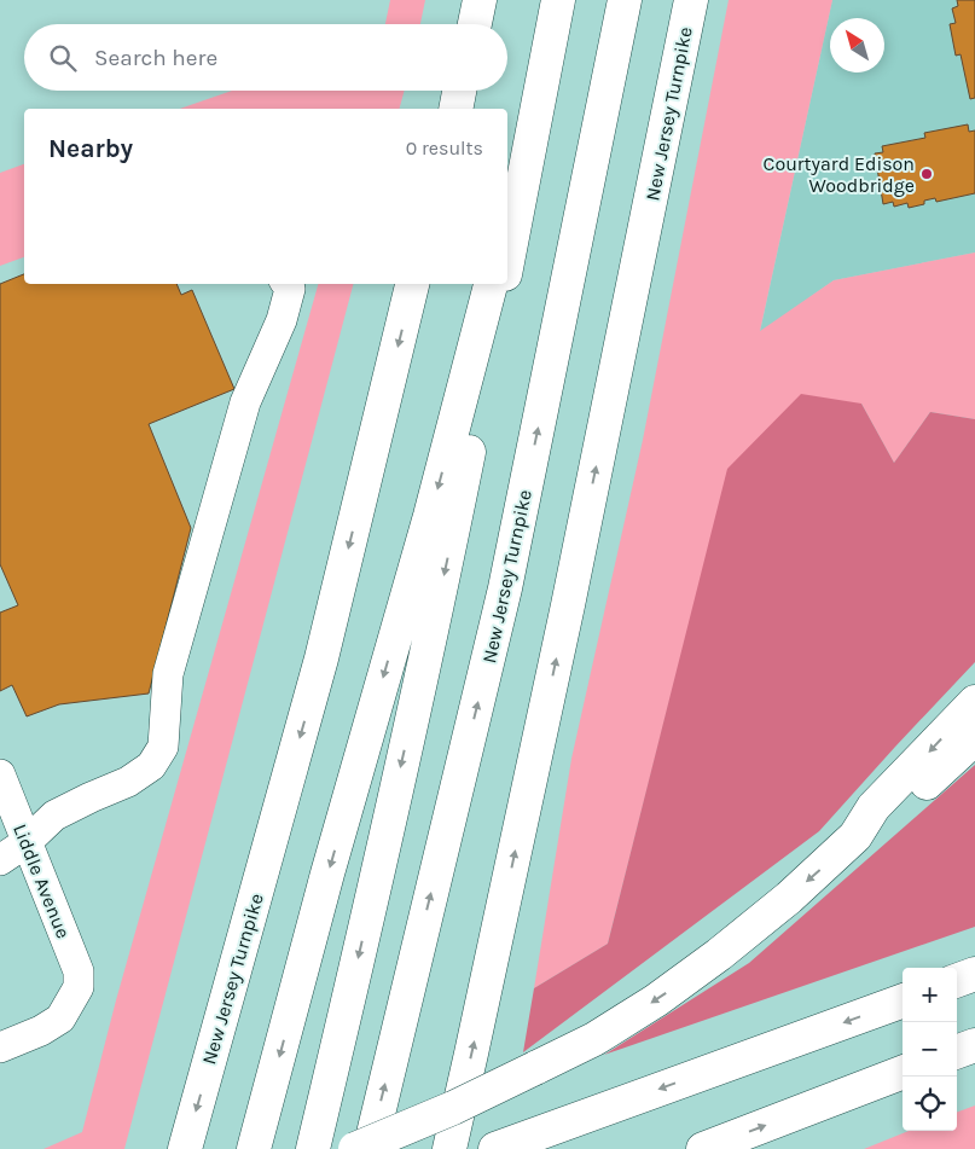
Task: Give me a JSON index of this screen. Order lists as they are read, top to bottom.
{
  "streets": {
    "highway": ["New Jersey Turnpike"],
    "street": ["Liddle Avenue"]
  },
  "places": ["Courtyard Edison Woodbridge"],
  "north": "top left",
  "page": {
    "search": "Search here",
    "heading": ["Nearby", "0 results"],
    "map_buttons": ["+", "−"]
  }
}
